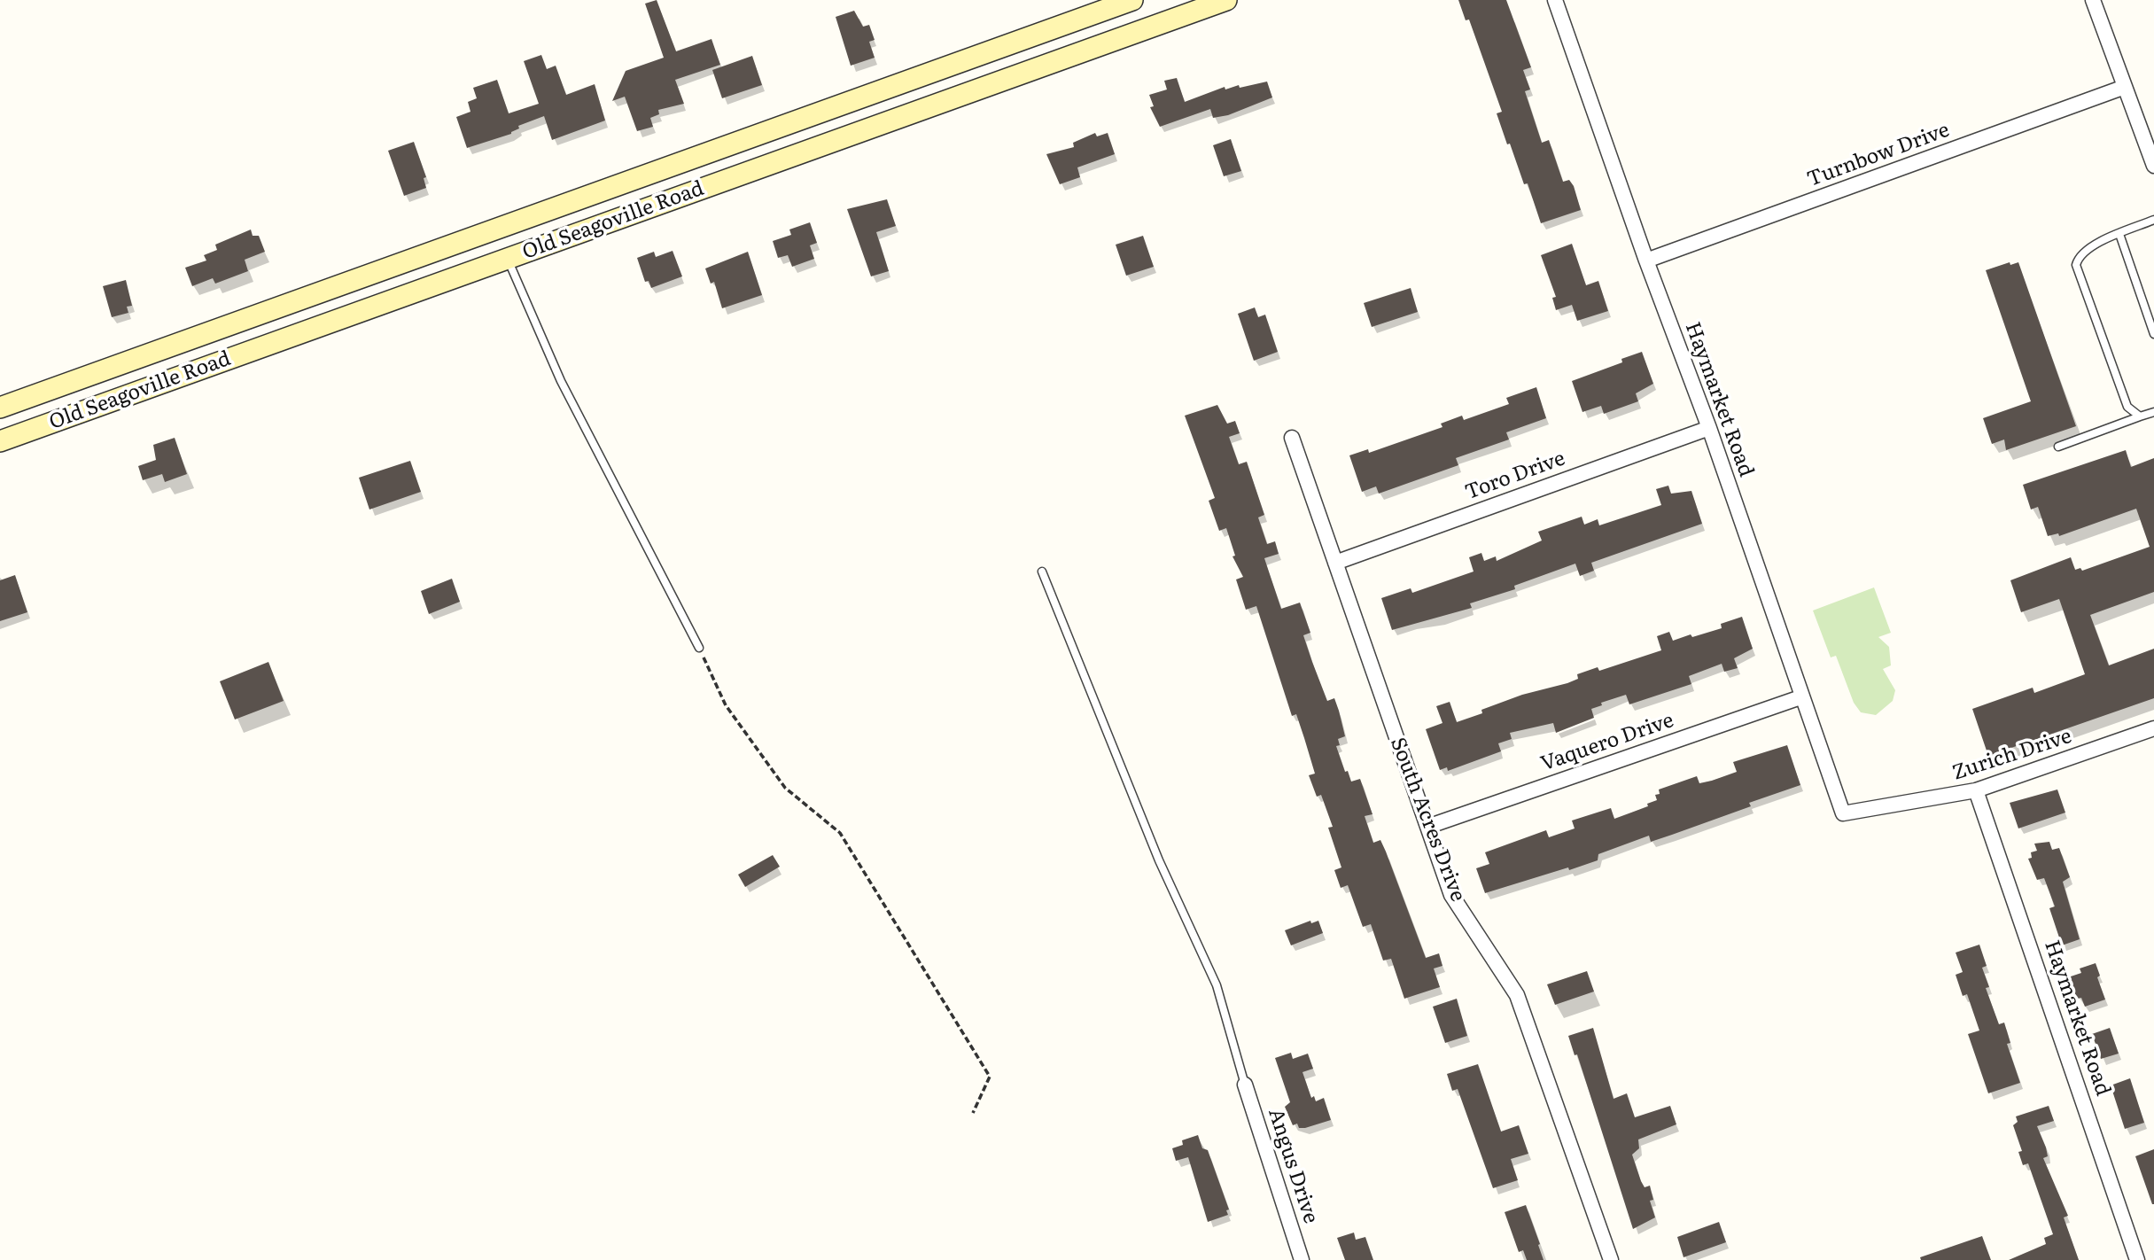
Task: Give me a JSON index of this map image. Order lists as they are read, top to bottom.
{
  "streets": {
    "main road": ["Old Seagoville Road"],
    "street": [
      "Turnbow Drive",
      "Haymarket Road",
      "Toro Drive",
      "Vaquero Drive",
      "Zurich Drive",
      "South Acres Drive",
      "Angus Drive"
    ]
  },
  "crossings": [
    ["Turnbow Drive", "Haymarket Road"],
    ["Haymarket Road", "Toro Drive"],
    ["Haymarket Road", "Vaquero Drive"],
    ["Haymarket Road", "Zurich Drive"],
    ["Toro Drive", "South Acres Drive"],
    ["Vaquero Drive", "South Acres Drive"]
  ]
}
